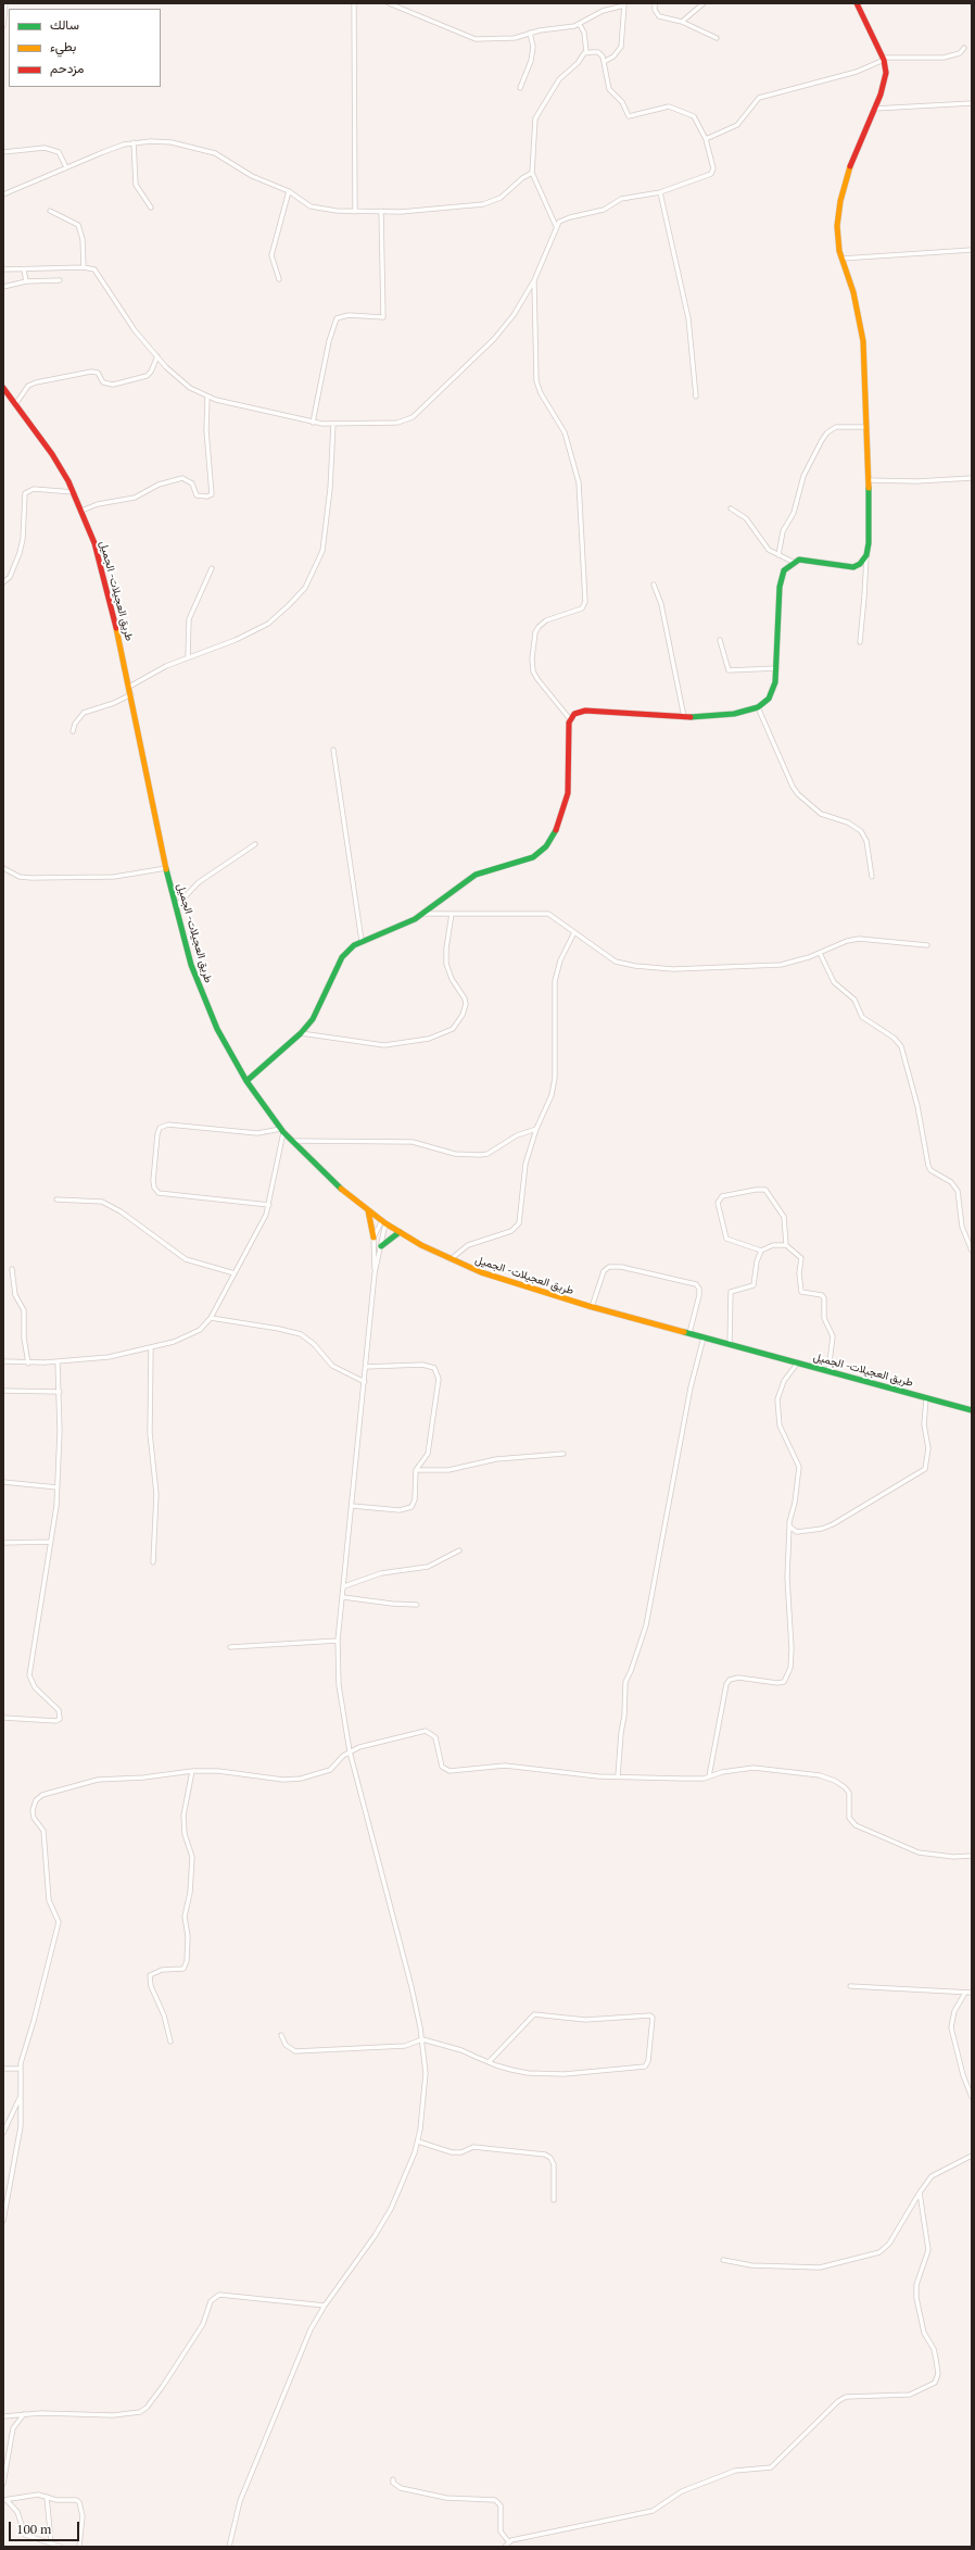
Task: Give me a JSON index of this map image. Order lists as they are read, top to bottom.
{
  "streets": {
    "main road": ["طريق العجيلات- الجميل"]
  },
  "legend": ["سالك", "بطيء", "مزدحم"],
  "scale_bar": "100 m"
}
